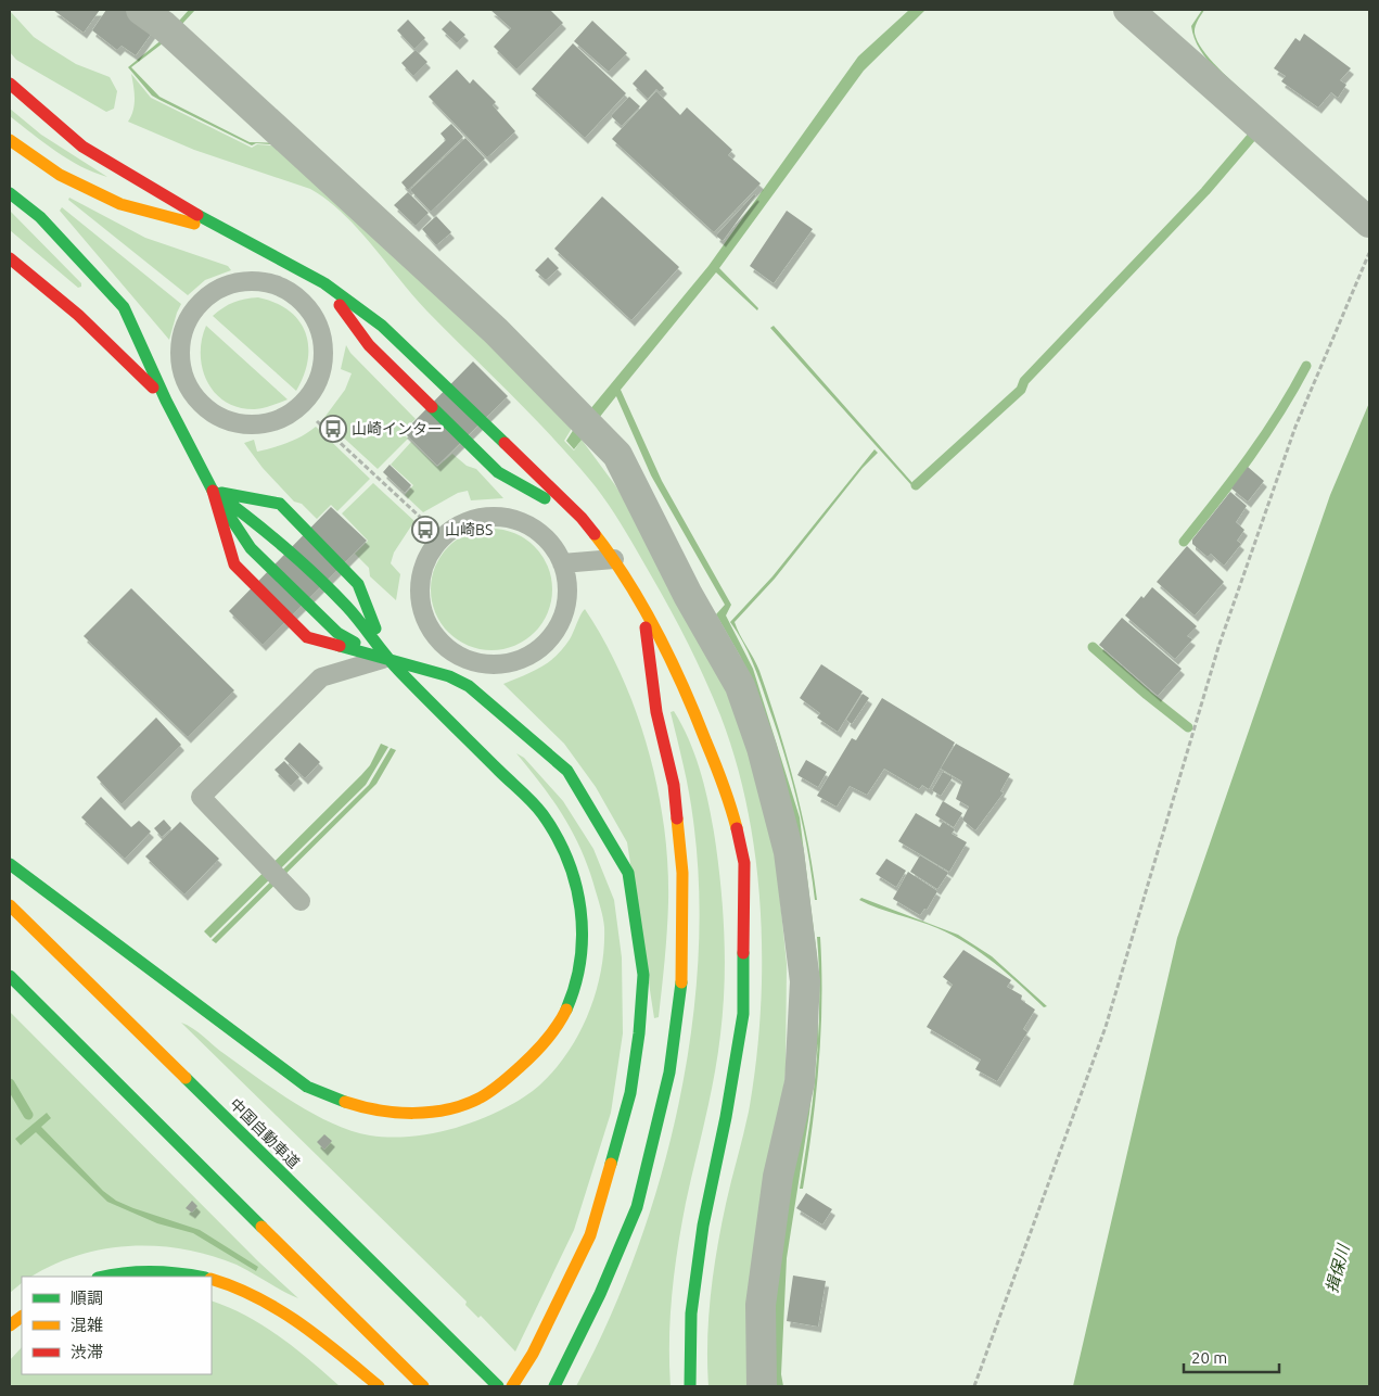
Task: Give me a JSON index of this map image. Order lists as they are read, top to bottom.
{
  "streets": {
    "highway": ["中国自動車道"]
  },
  "water": ["揖保川"],
  "places": {
    "bus stop": ["山崎インター", "山崎BS"]
  },
  "legend": ["順調", "混雑", "渋滞"],
  "scale_bar": "20 m"
}
